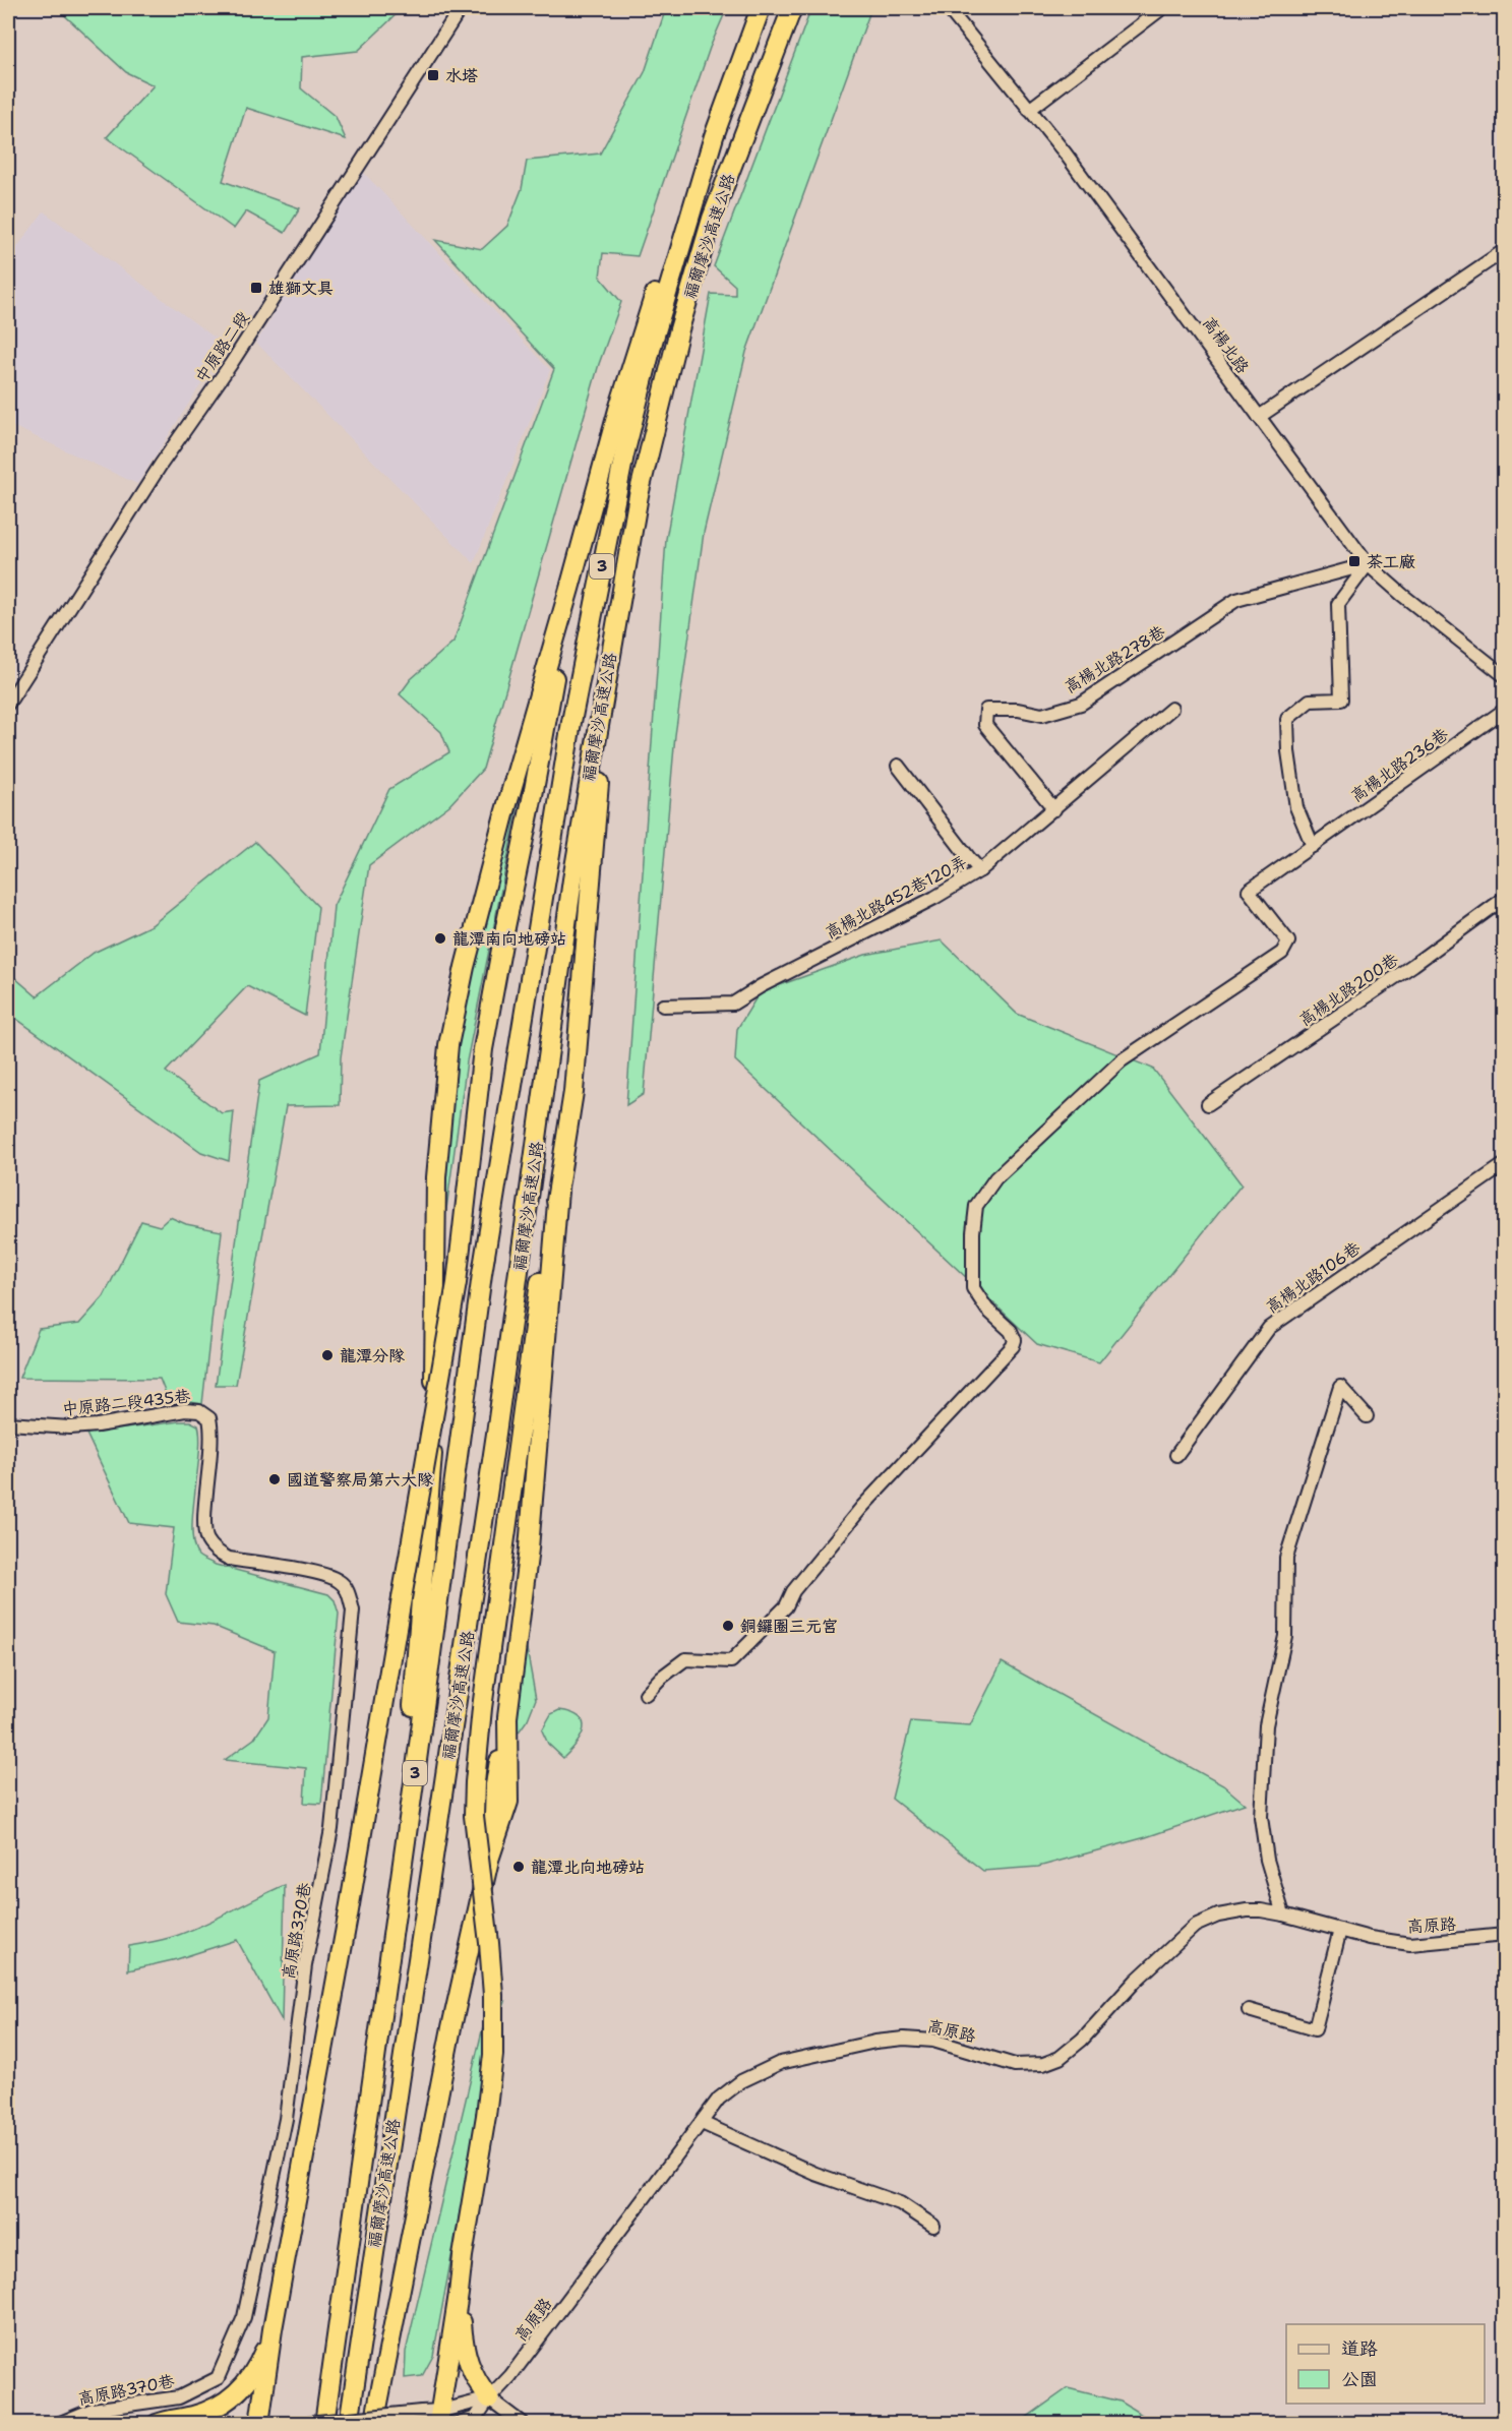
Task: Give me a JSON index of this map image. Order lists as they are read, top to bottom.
{
  "streets": {
    "highway": ["福爾摩沙高速公路", "3"],
    "street": [
      "高楊北路",
      "中原路二段",
      "高楊北路278巷",
      "高楊北路236巷",
      "高楊北路452巷120弄",
      "高楊北路200巷",
      "高楊北路106巷",
      "中原路二段435巷",
      "高原路",
      "高原路370巷"
    ]
  },
  "crossings": [
    ["高楊北路", "高楊北路278巷"],
    ["高楊北路278巷", "高楊北路452巷120弄"],
    ["中原路二段435巷", "高原路370巷"]
  ],
  "places": {
    "transit": ["水塔", "雄獅文具", "茶工廠"],
    "other": [
      "龍潭南向地磅站",
      "龍潭分隊",
      "國道警察局第六大隊",
      "銅鑼圈三元宮",
      "龍潭北向地磅站"
    ]
  },
  "legend": ["道路", "公園"]
}
